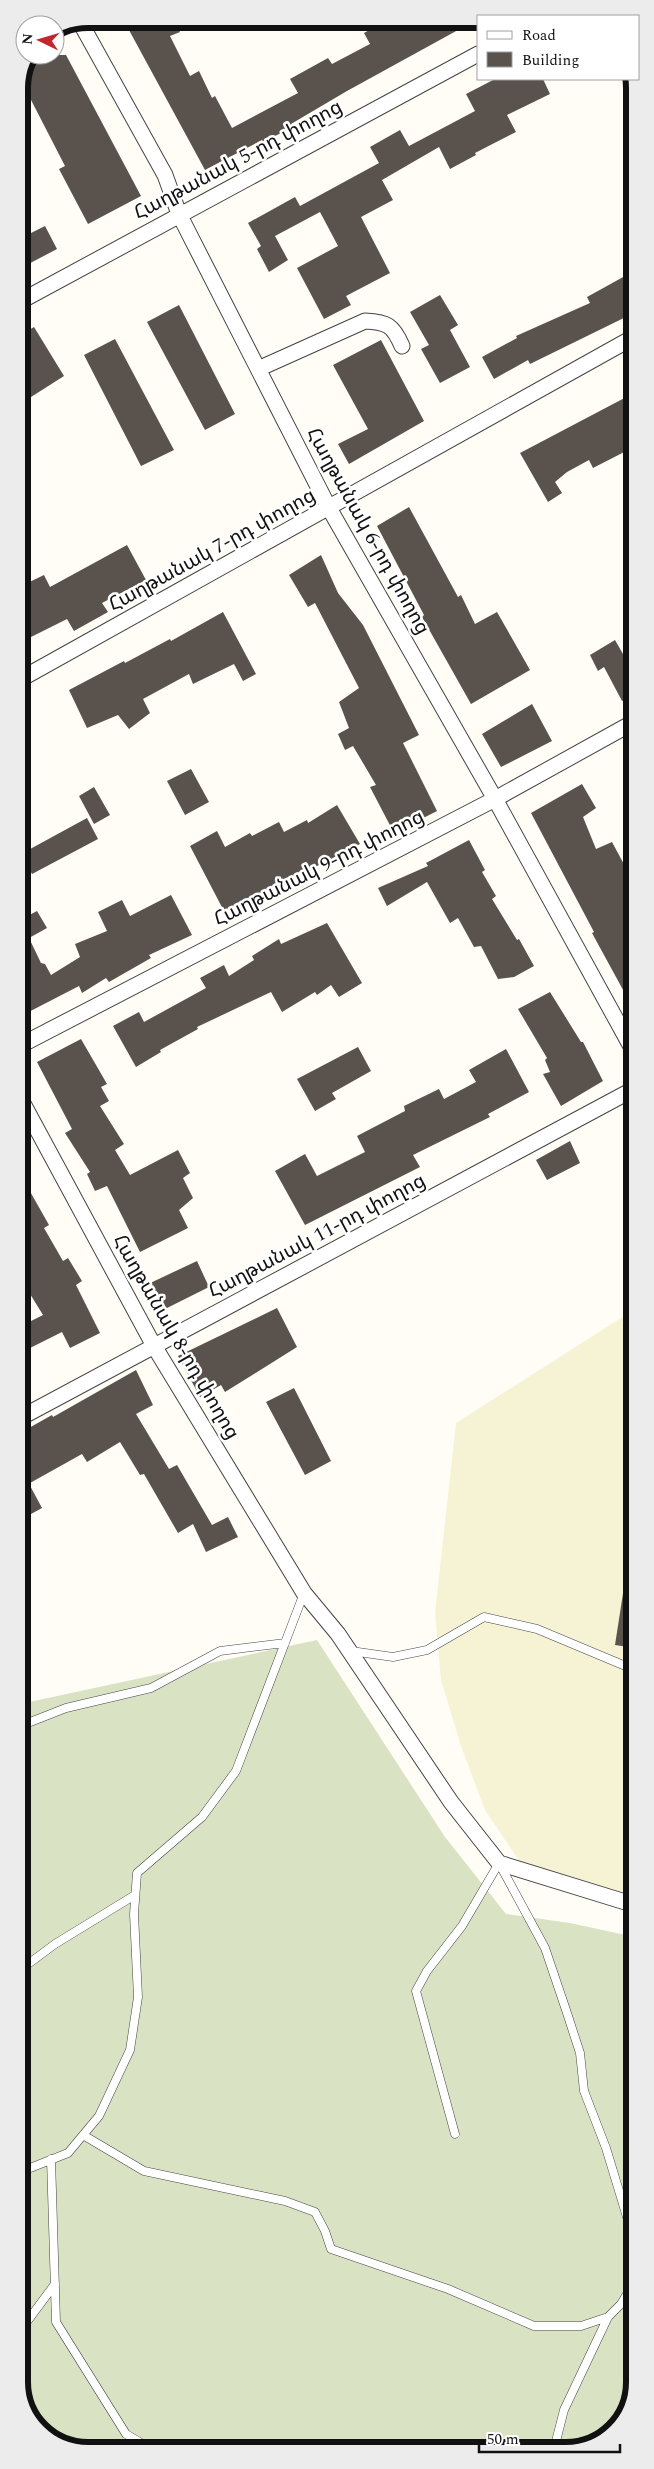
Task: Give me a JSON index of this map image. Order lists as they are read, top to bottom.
{
  "streets": {
    "street": [
      "Հաղթանակ 5-րդ փողոց",
      "Հաղթանակ 6-րդ փողոց",
      "Հաղթանակ 7-րդ փողոց",
      "Հաղթանակ 9-րդ փողոց",
      "Հաղթանակ 11-րդ փողոց",
      "Հաղթանակ 8-րդ փողոց"
    ]
  },
  "crossings": [
    ["Հաղթանակ 5-րդ փողոց", "Հաղթանակ 6-րդ փողոց"],
    ["Հաղթանակ 6-րդ փողոց", "Հաղթանակ 7-րդ փողոց"],
    ["Հաղթանակ 6-րդ փողոց", "Հաղթանակ 9-րդ փողոց"],
    ["Հաղթանակ 11-րդ փողոց", "Հաղթանակ 8-րդ փողոց"]
  ],
  "legend": ["Road", "Building"],
  "scale_bar": "50 m",
  "north": "left"
}
